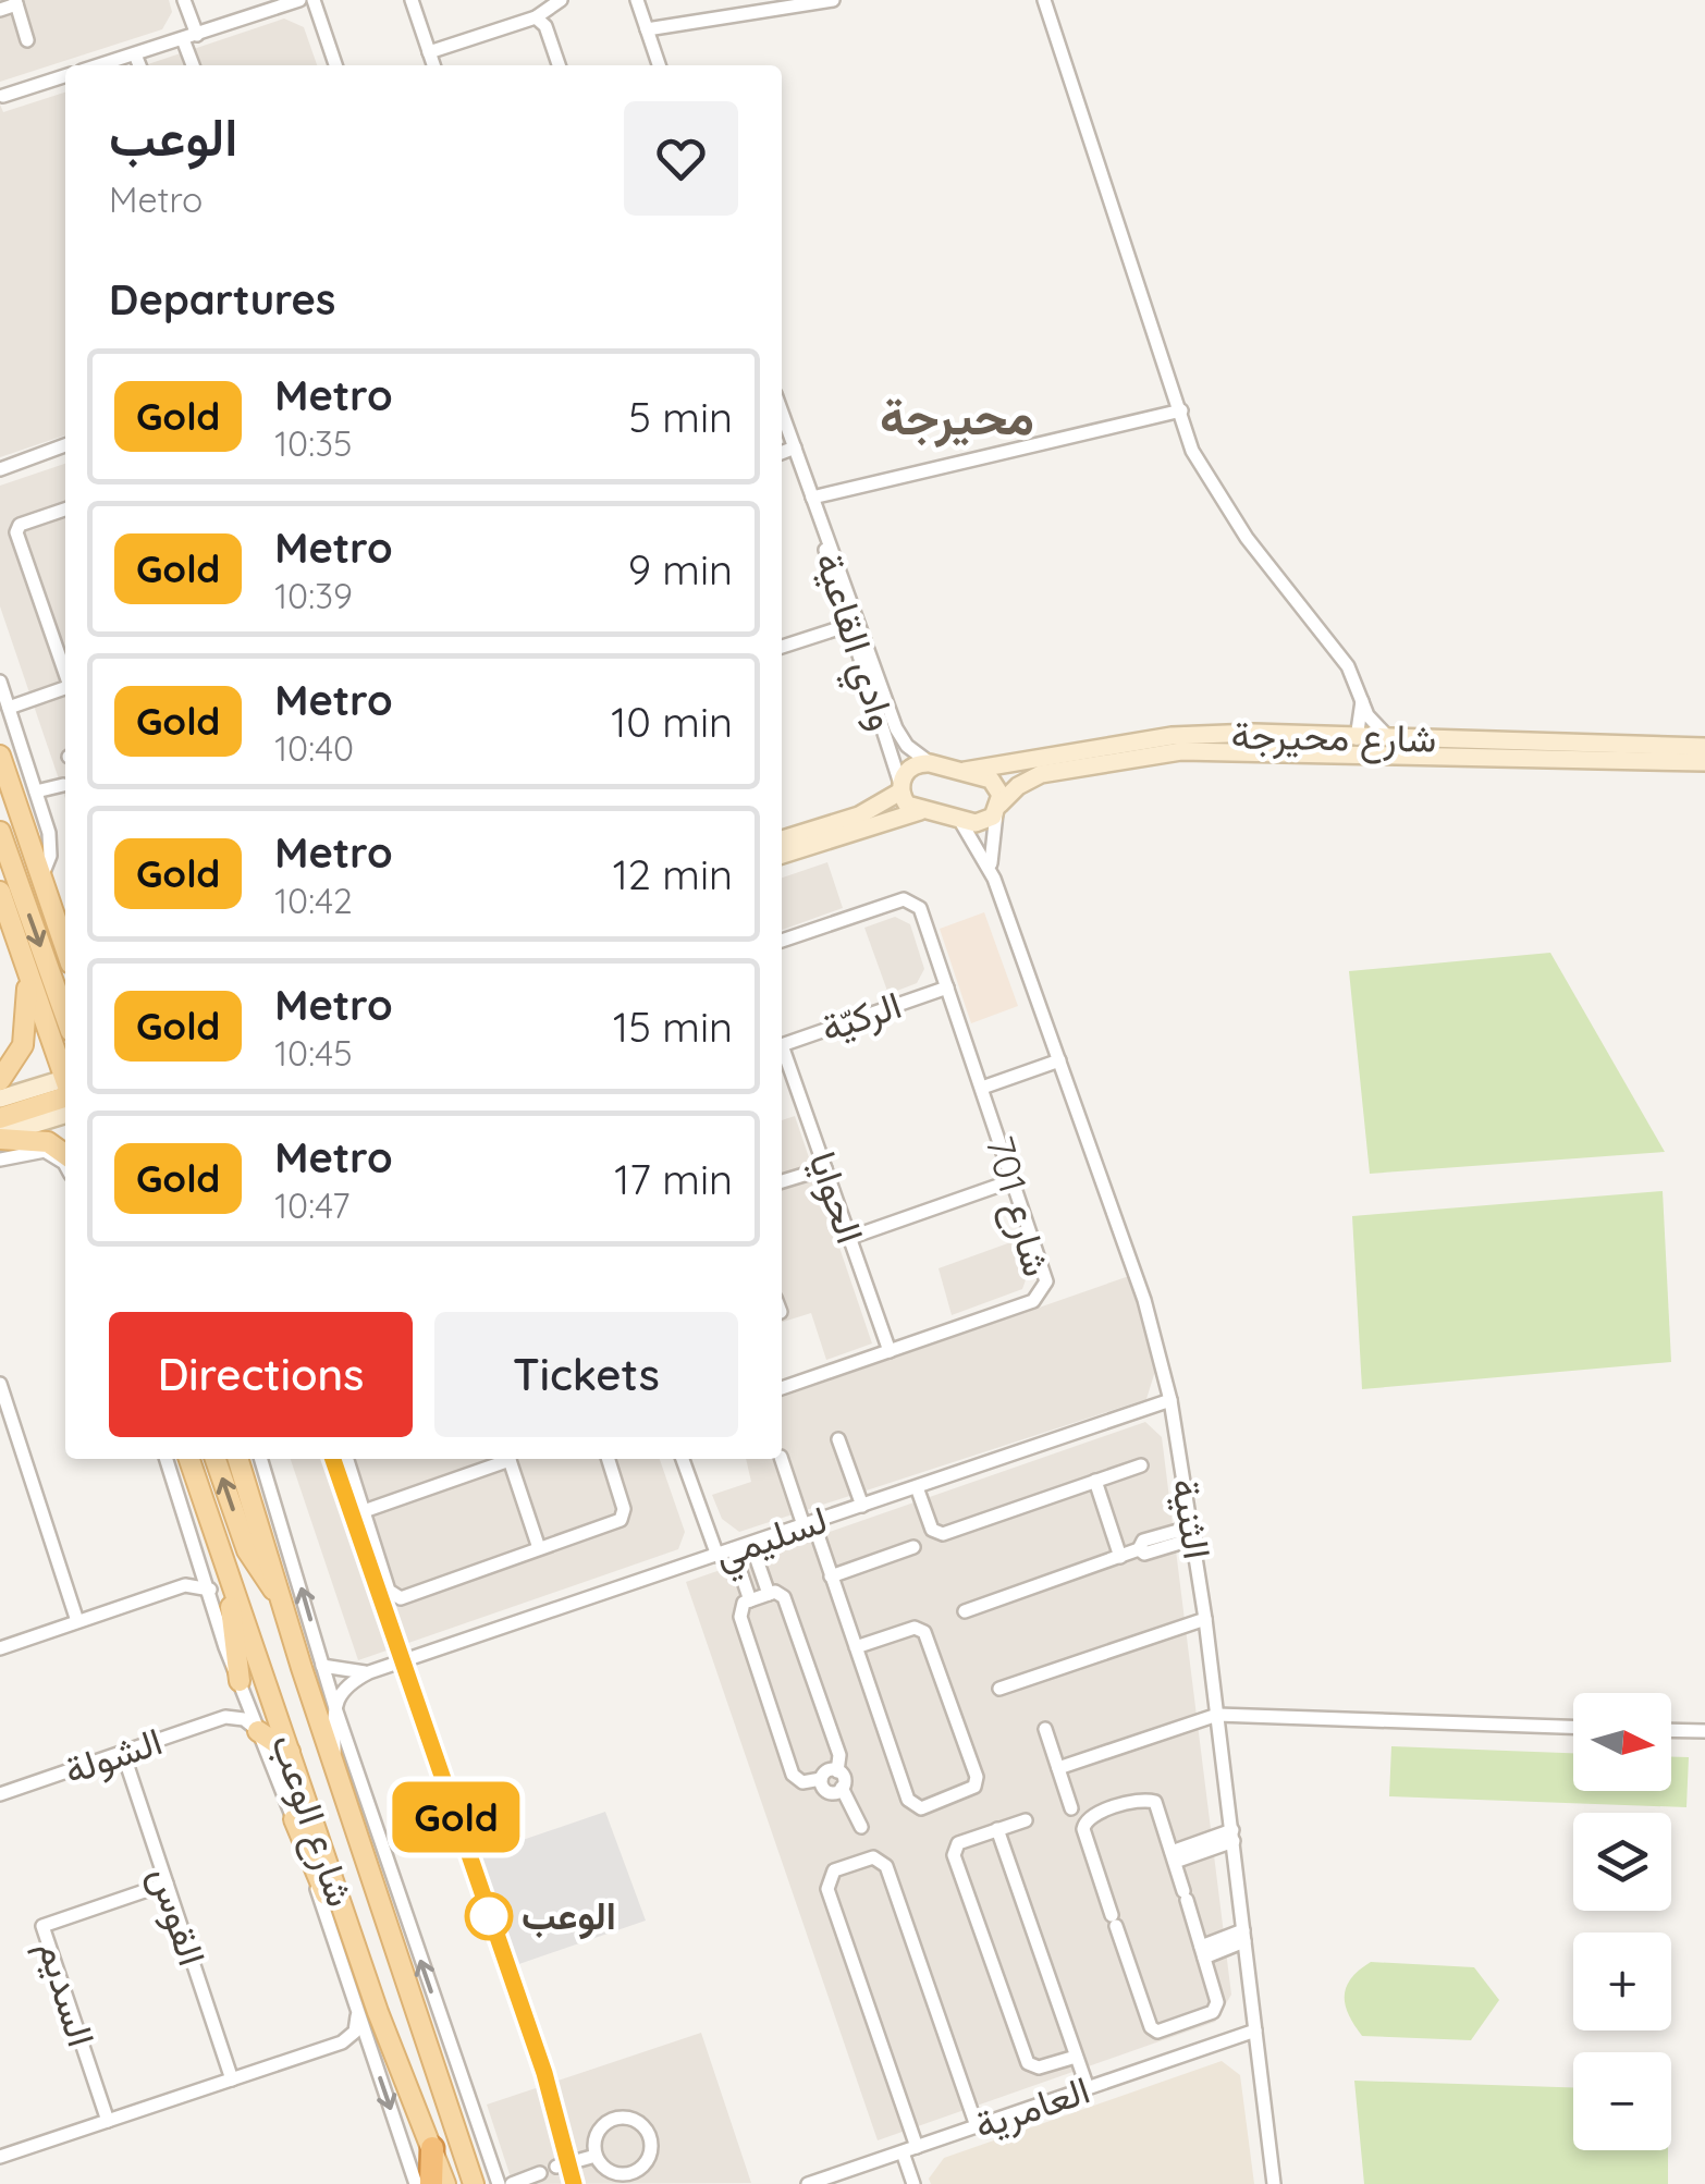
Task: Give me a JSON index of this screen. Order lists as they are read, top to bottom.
{
  "streets": {
    "main road": ["شارع الوعب"],
    "street": [
      "وادي القاعية",
      "شارع محيرجة",
      "الركيّة",
      "الحوايا",
      "شارع 701",
      "الثنية",
      "لسليمي",
      "الشولة",
      "القوس",
      "السديم",
      "العامرية"
    ]
  },
  "crossings": [
    ["شارع محيرجة", "الثنية"],
    ["الركيّة", "شارع 701"],
    ["الحوايا", "شارع 701"],
    ["شارع 701", "الثنية"],
    ["الثنية", "لسليمي"],
    ["الثنية", "العامرية"],
    ["لسليمي", "شارع الوعب"],
    ["الشولة", "القوس"],
    ["القوس", "السديم"]
  ],
  "districts": ["محيرجة"],
  "places": ["الوعب"],
  "lines": ["metro line Gold"],
  "north": "right",
  "page": {
    "on_map": "Gold",
    "heading": [
      ["الوعب", "Metro"],
      "Departures"
    ],
    "list": [
      {
        "mark": "Gold",
        "name": "Metro",
        "note": "10:35",
        "value": "5 min"
      },
      {
        "mark": "Gold",
        "name": "Metro",
        "note": "10:39",
        "value": "9 min"
      },
      {
        "mark": "Gold",
        "name": "Metro",
        "note": "10:40",
        "value": "10 min"
      },
      {
        "mark": "Gold",
        "name": "Metro",
        "note": "10:42",
        "value": "12 min"
      },
      {
        "mark": "Gold",
        "name": "Metro",
        "note": "10:45",
        "value": "15 min"
      },
      {
        "mark": "Gold",
        "name": "Metro",
        "note": "10:47",
        "value": "17 min"
      }
    ],
    "buttons": ["Directions", "Tickets"],
    "map_buttons": ["+", "−"]
  }
}
